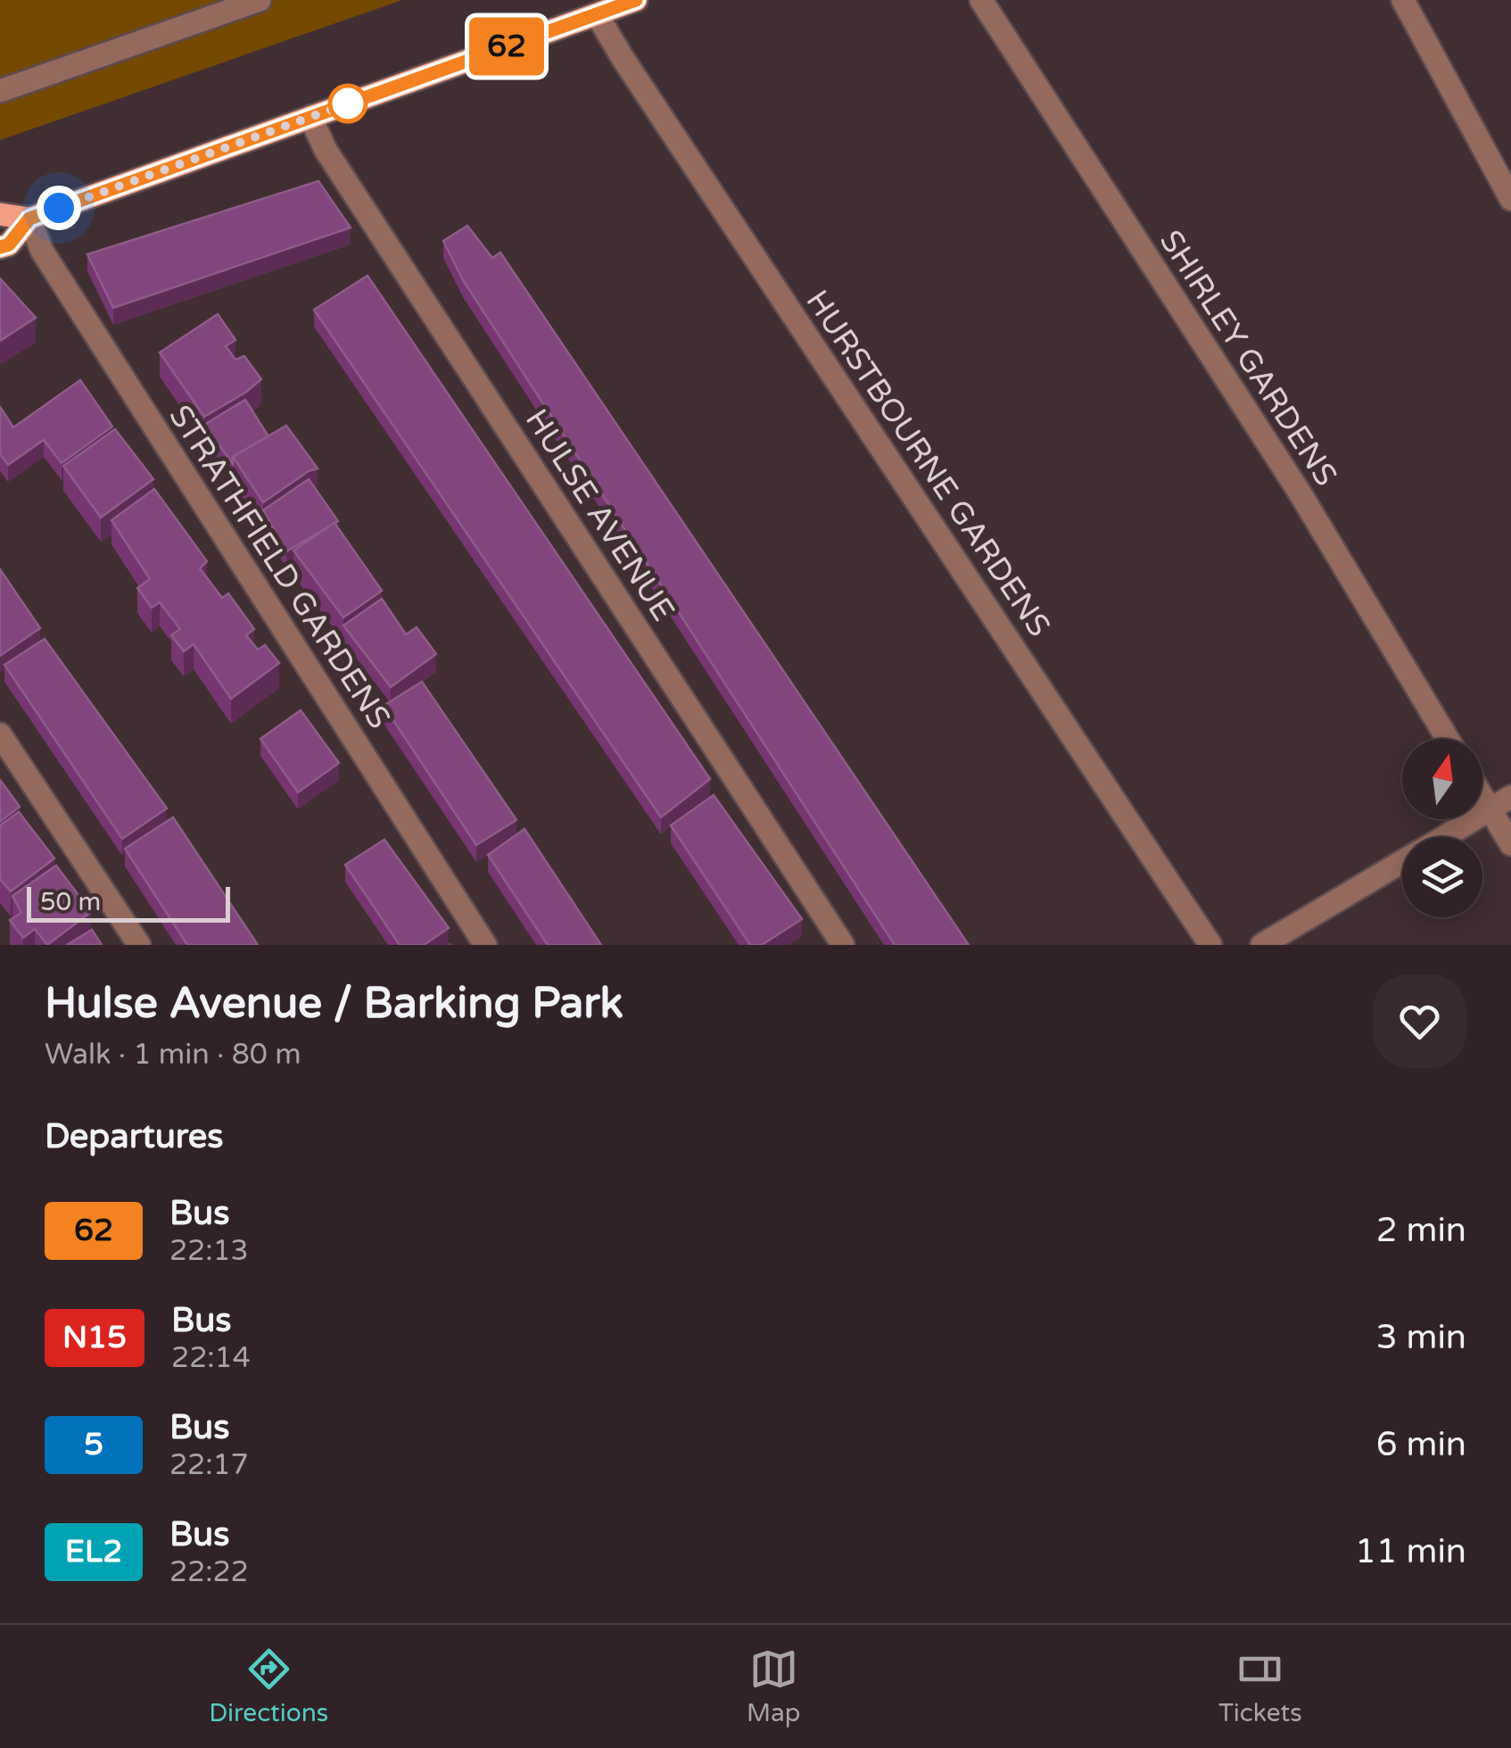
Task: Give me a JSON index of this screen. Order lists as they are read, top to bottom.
{
  "streets": {
    "street": [
      "SHIRLEY GARDENS",
      "HURSTBOURNE GARDENS",
      "HULSE AVENUE",
      "STRATHFIELD GARDENS"
    ]
  },
  "lines": ["bus line 62"],
  "scale_bar": "50 m",
  "north": "top",
  "page": {
    "on_map": "62",
    "scale": "50 m",
    "heading": [
      ["Hulse Avenue / Barking Park", "Walk · 1 min · 80 m"],
      "Departures"
    ],
    "list": [
      {
        "mark": "62",
        "name": "Bus",
        "note": "22:13",
        "value": "2 min"
      },
      {
        "mark": "N15",
        "name": "Bus",
        "note": "22:14",
        "value": "3 min"
      },
      {
        "mark": "5",
        "name": "Bus",
        "note": "22:17",
        "value": "6 min"
      },
      {
        "mark": "EL2",
        "name": "Bus",
        "note": "22:22",
        "value": "11 min"
      }
    ],
    "tabs": ["Directions", "Map", "Tickets"]
  }
}
